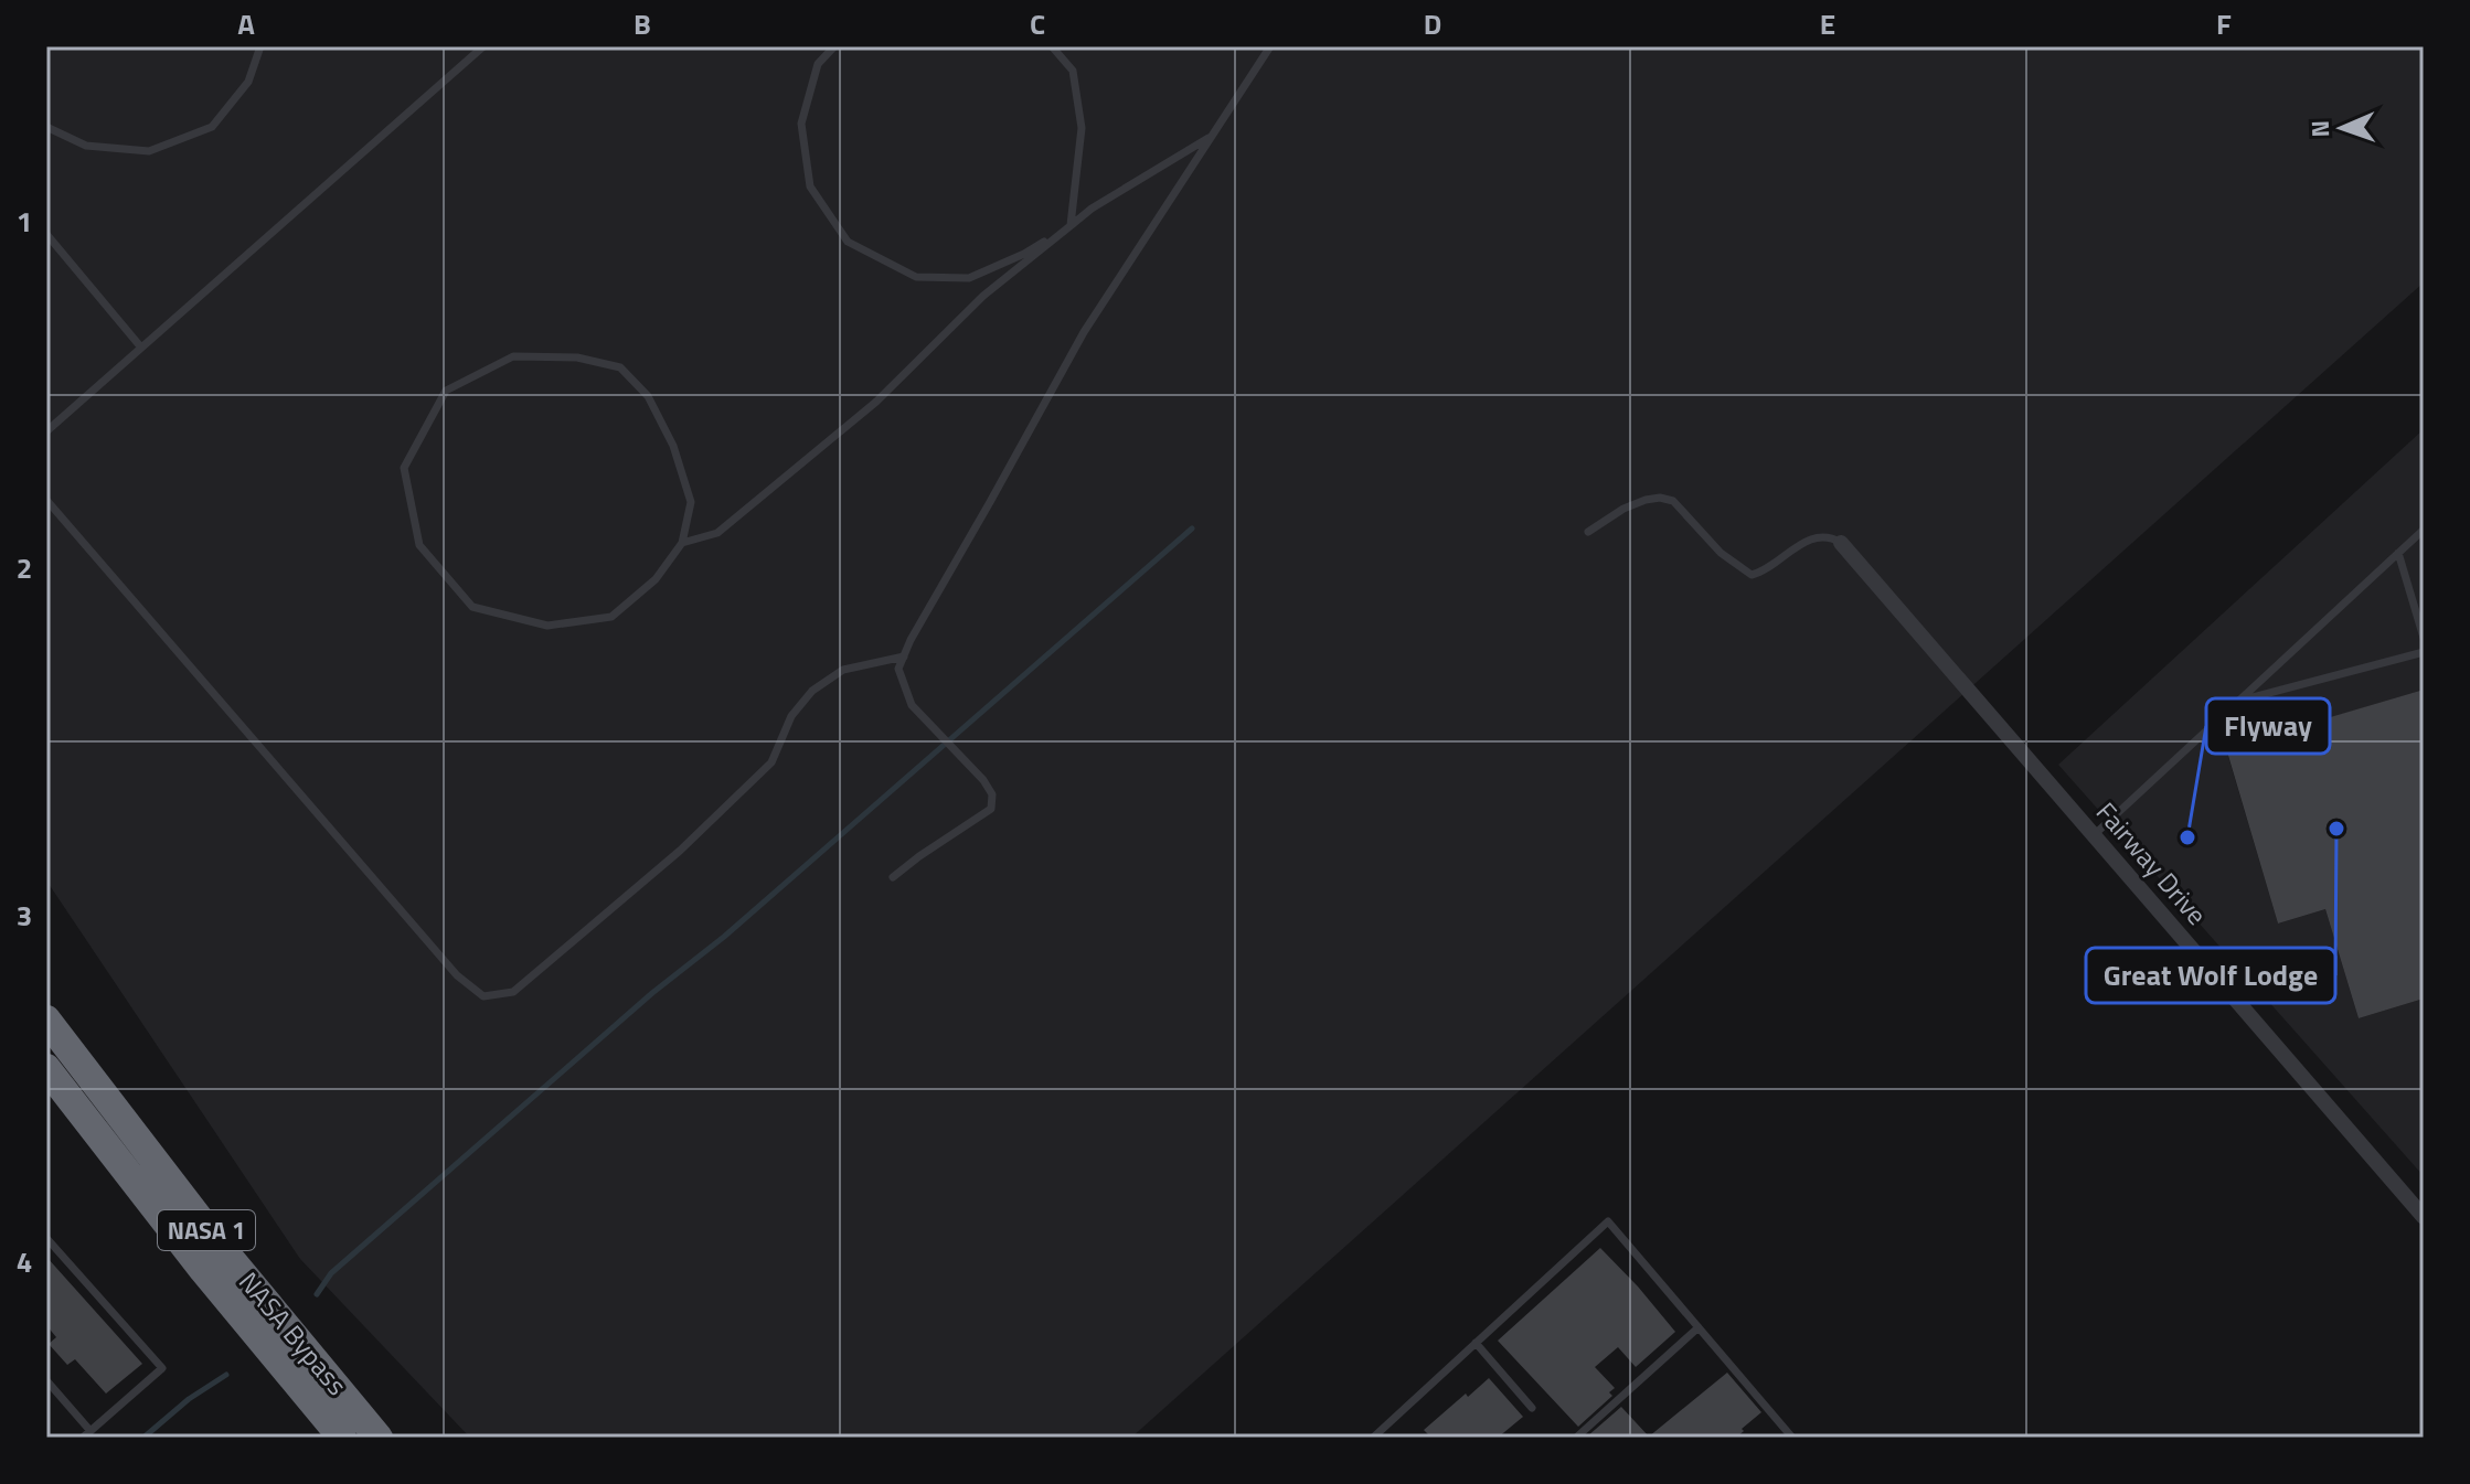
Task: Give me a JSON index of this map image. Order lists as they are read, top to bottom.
{
  "streets": {
    "highway": ["NASA 1", "NASA Bypass"],
    "street": ["Fairway Drive"]
  },
  "places": ["Great Wolf Lodge", "Flyway"],
  "north": "left",
  "grid": {
    "columns": [
      "A",
      "B",
      "C",
      "D",
      "E",
      "F"
    ],
    "rows": [
      "1",
      "2",
      "3",
      "4"
    ]
  }
}
